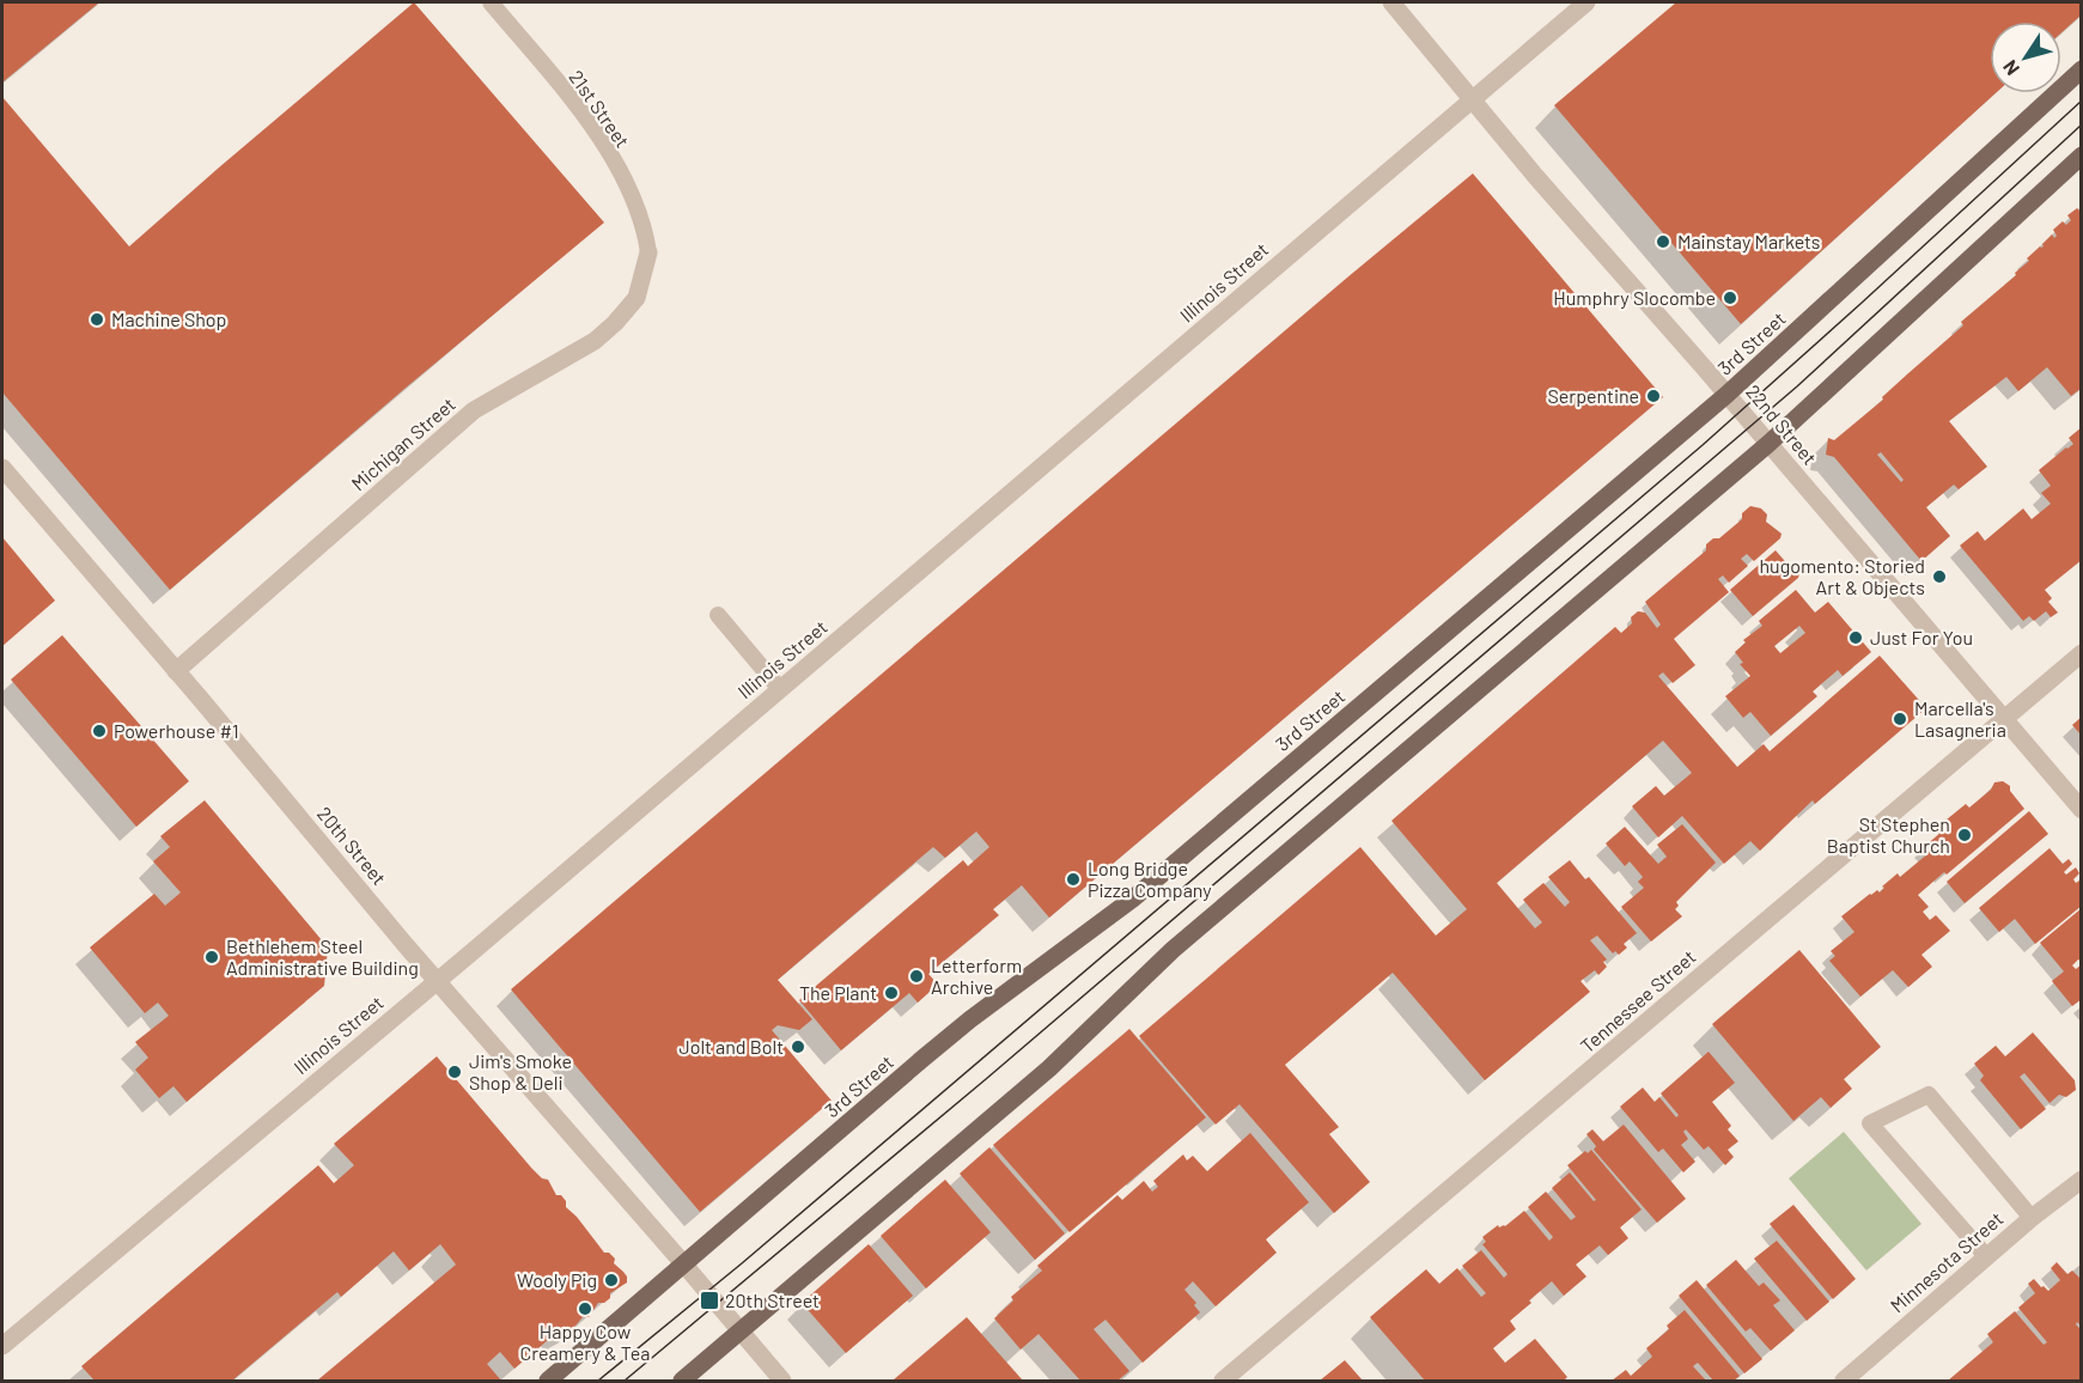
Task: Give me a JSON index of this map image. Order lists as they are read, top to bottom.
{
  "streets": {
    "main road": ["3rd Street"],
    "street": [
      "Illinois Street",
      "22nd Street",
      "Michigan Street",
      "20th Street",
      "Tennessee Street",
      "Minnesota Street"
    ],
    "lane": ["21st Street"]
  },
  "crossings": [
    ["21st Street", "Michigan Street"],
    ["Illinois Street", "22nd Street"],
    ["Illinois Street", "20th Street"],
    ["3rd Street", "22nd Street"],
    ["3rd Street", "20th Street"],
    ["22nd Street", "Tennessee Street"],
    ["Michigan Street", "20th Street"]
  ],
  "places": {
    "other": [
      "Mainstay Markets",
      "Humphry Slocombe",
      "Machine Shop",
      "Serpentine",
      "hugomento: Storied Art & Objects",
      "Just For You",
      "Marcella's Lasagneria",
      "Powerhouse #1",
      "St Stephen Baptist Church",
      "Long Bridge Pizza Company",
      "Bethlehem Steel Administrative Building",
      "Letterform Archive",
      "The Plant",
      "Jolt and Bolt",
      "Jim's Smoke Shop & Deli",
      "Wooly Pig",
      "Happy Cow Creamery & Tea"
    ],
    "transit": ["20th Street"]
  },
  "north": "bottom left"
}
